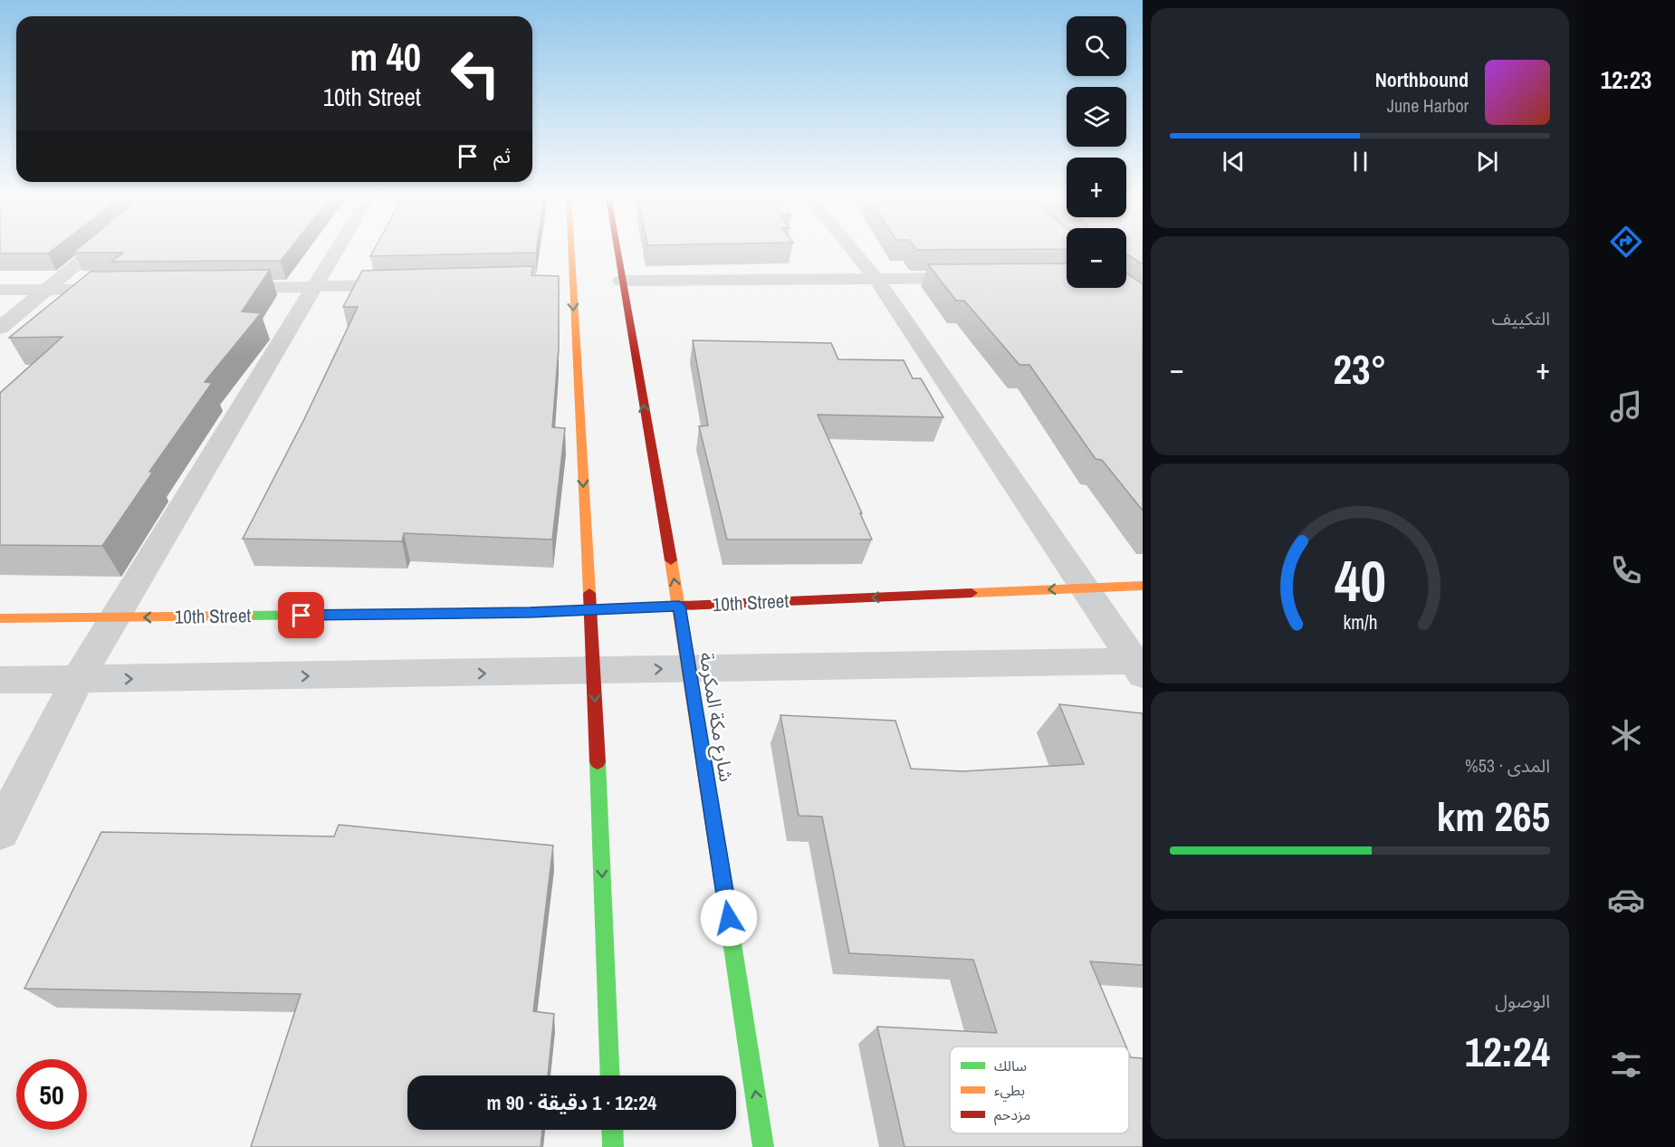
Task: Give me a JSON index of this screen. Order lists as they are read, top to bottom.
{
  "streets": {
    "main road": ["10th Street", "شارع مكة المكرمة"]
  },
  "crossings": [
    ["10th Street", "شارع مكة المكرمة"]
  ],
  "one_way": ["10th Street"],
  "legend": ["سالك", "بطيء", "مزدحم"],
  "page": {
    "tabs": "12:23",
    "map_buttons": ["+", "−"],
    "turn": ["40 m", "10th Street"],
    "song": ["Northbound", "June Harbor"],
    "then": "ثم",
    "tile": [
      "التكييف",
      ["المدى · 53%", "265 km"],
      ["الوصول", "12:24"]
    ],
    "heat": ["−", "23°", "+"],
    "limit": "50",
    "trip": "12:24 · 1 دقيقة · 90 m",
    "gauge": ["40", "km/h"]
  }
}
